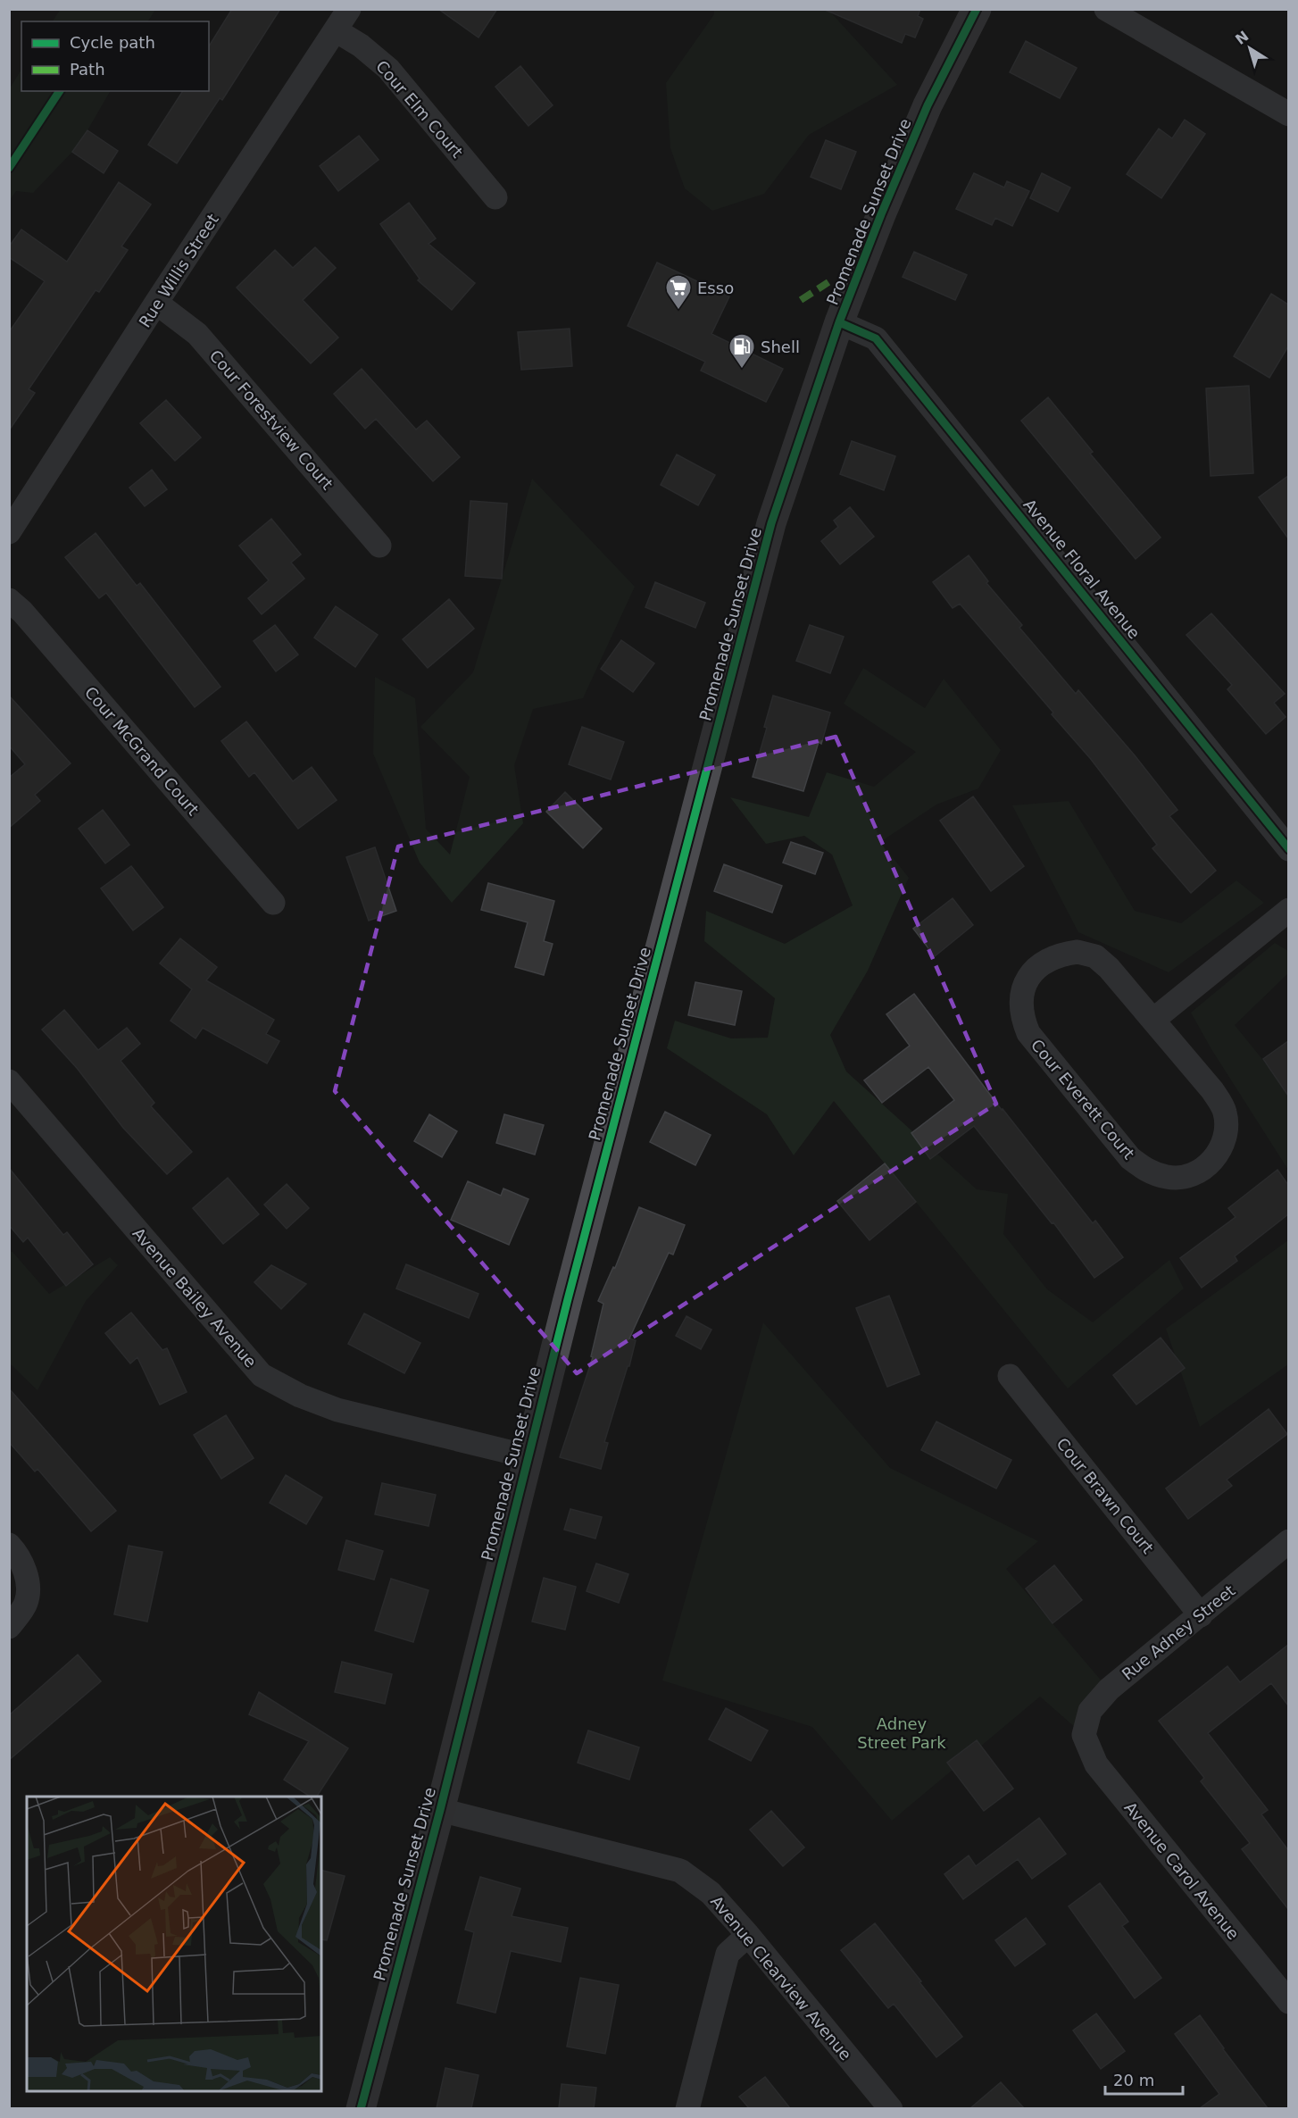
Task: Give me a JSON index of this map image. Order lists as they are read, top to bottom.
{
  "streets": {
    "street": [
      "Cour Elm Court",
      "Promenade Sunset Drive",
      "Rue Willis Street",
      "Cour Forestview Court",
      "Avenue Floral Avenue",
      "Cour McGrand Court",
      "Cour Everett Court",
      "Avenue Bailey Avenue",
      "Cour Brawn Court",
      "Rue Adney Street",
      "Avenue Carol Avenue",
      "Avenue Clearview Avenue"
    ]
  },
  "crossings": [
    ["Cour Elm Court", "Rue Willis Street"],
    ["Promenade Sunset Drive", "Avenue Floral Avenue"],
    ["Promenade Sunset Drive", "Avenue Bailey Avenue"],
    ["Promenade Sunset Drive", "Avenue Clearview Avenue"],
    ["Rue Willis Street", "Cour Forestview Court"],
    ["Cour Brawn Court", "Rue Adney Street"],
    ["Rue Adney Street", "Avenue Carol Avenue"]
  ],
  "parks": ["Adney Street Park"],
  "places": {
    "supermarket": ["Esso"],
    "fuel station": ["Shell"]
  },
  "legend": ["Cycle path", "Path"],
  "scale_bar": "20 m",
  "north": "top left"
}
